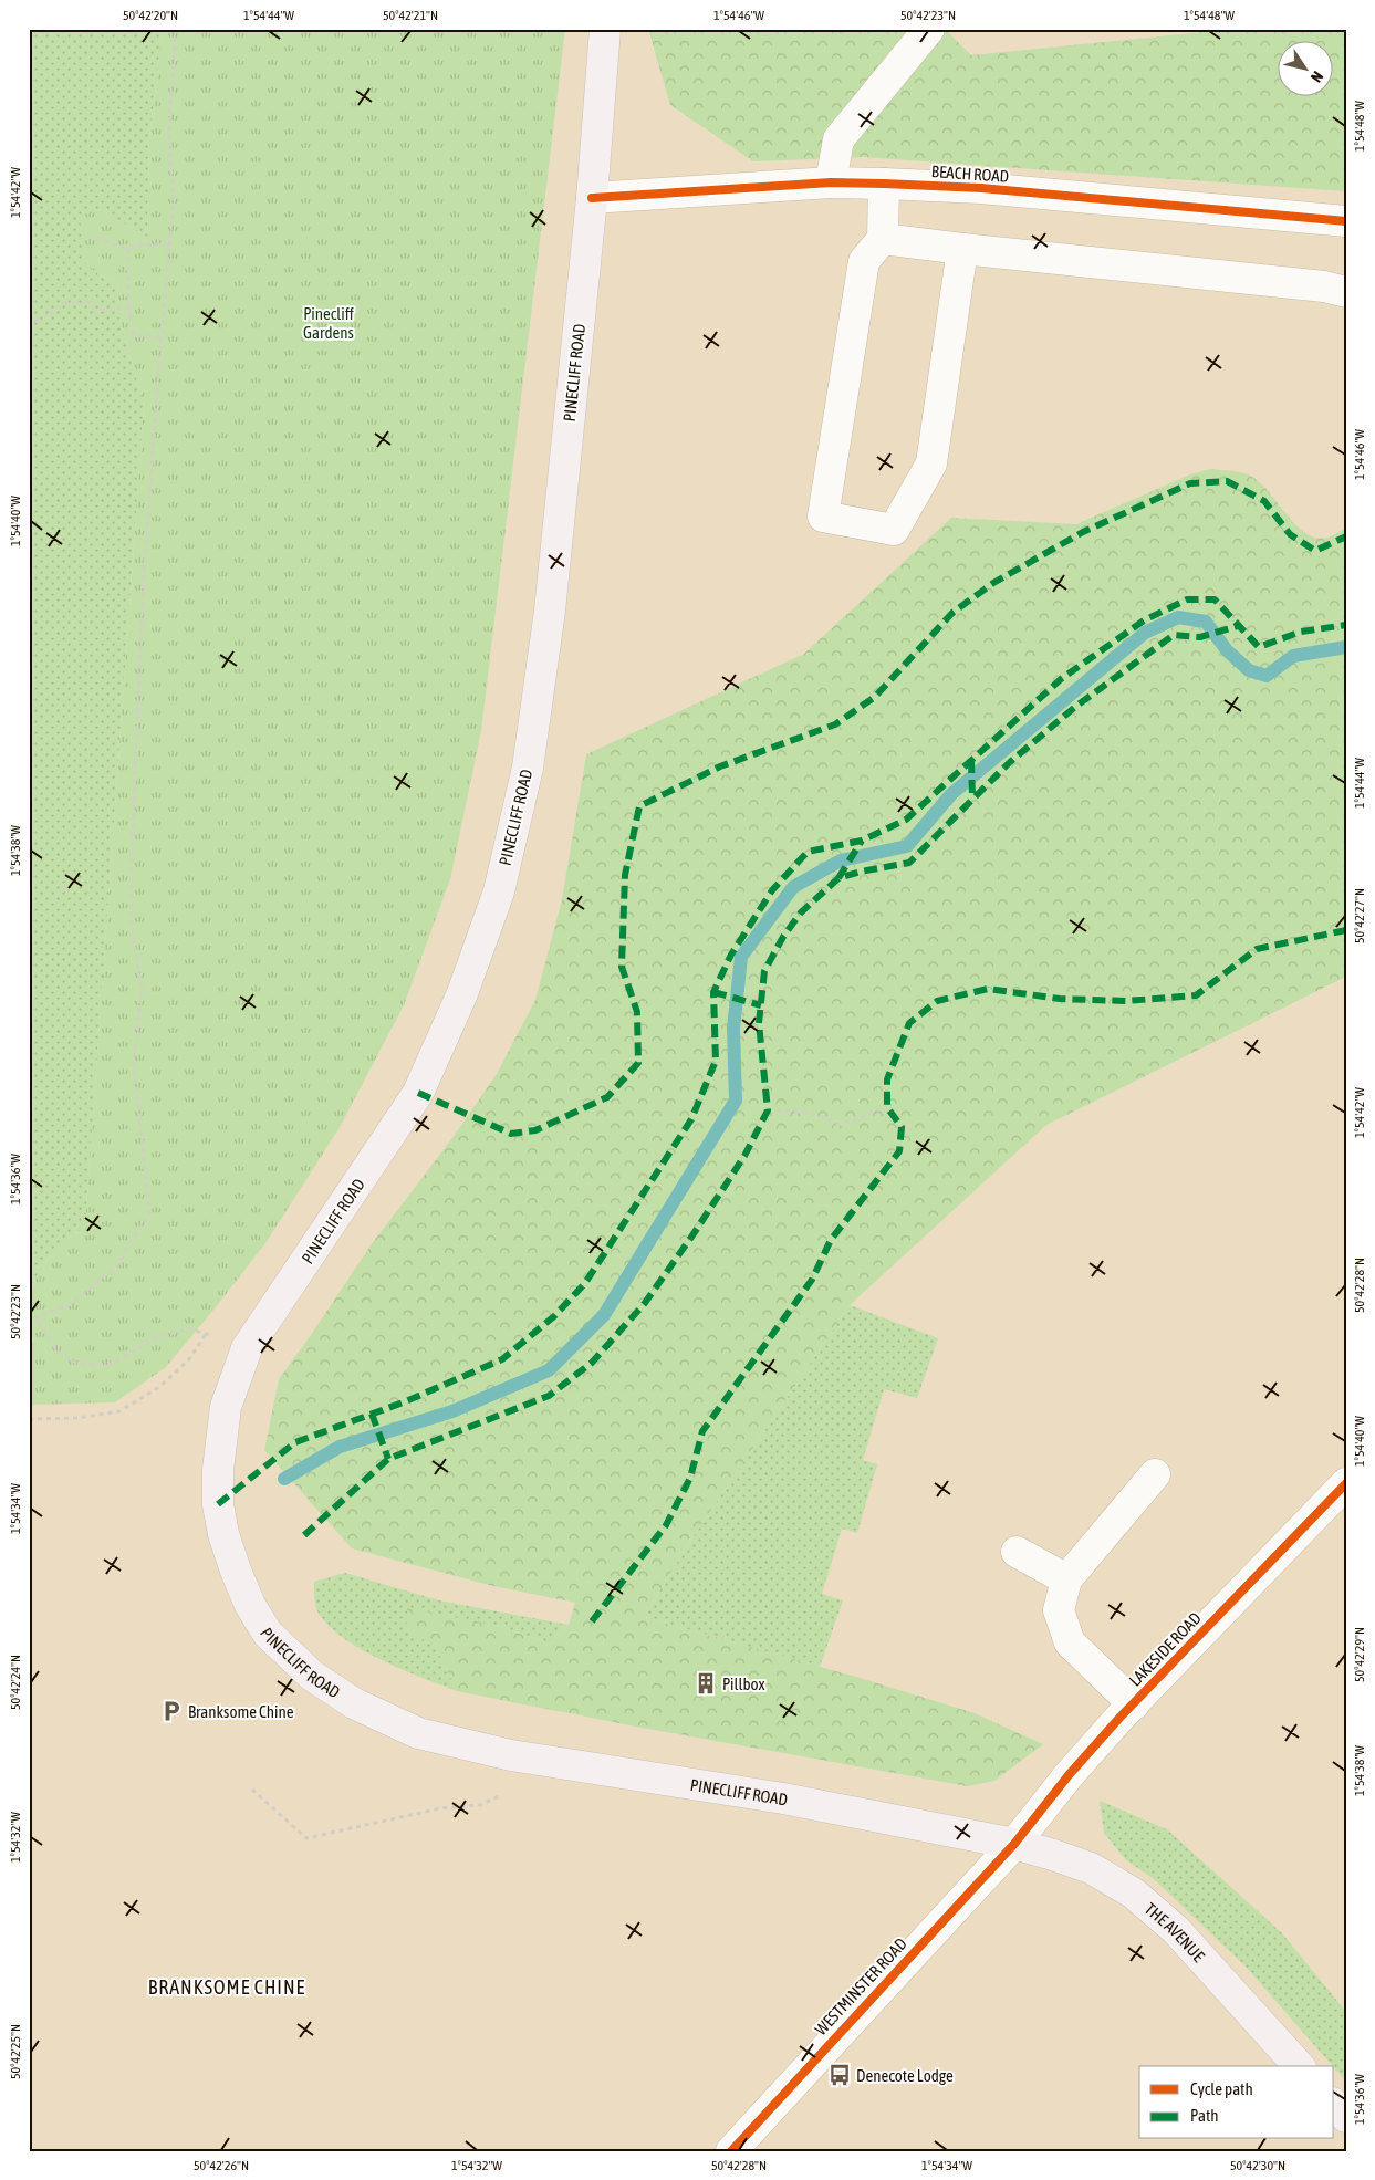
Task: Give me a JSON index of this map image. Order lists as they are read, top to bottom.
{
  "streets": {
    "main road": ["PINECLIFF ROAD", "THE AVENUE"],
    "street": ["BEACH ROAD", "LAKESIDE ROAD", "WESTMINSTER ROAD"]
  },
  "crossings": [
    ["BEACH ROAD", "PINECLIFF ROAD"],
    ["PINECLIFF ROAD", "LAKESIDE ROAD"],
    ["PINECLIFF ROAD", "THE AVENUE"],
    ["PINECLIFF ROAD", "WESTMINSTER ROAD"],
    ["LAKESIDE ROAD", "THE AVENUE"],
    ["LAKESIDE ROAD", "WESTMINSTER ROAD"],
    ["THE AVENUE", "WESTMINSTER ROAD"]
  ],
  "districts": ["BRANKSOME CHINE"],
  "parks": ["Pinecliff Gardens"],
  "places": {
    "building": ["Pillbox"],
    "parking": ["Branksome Chine"],
    "bus stop": ["Denecote Lodge"]
  },
  "legend": ["Cycle path", "Path"],
  "north": "bottom right",
  "coordinates": [
    "50°42'20\"N",
    "1°54'44\"W",
    "50°42'21\"N",
    "1°54'46\"W",
    "50°42'23\"N",
    "1°54'48\"W",
    "1°54'42\"W",
    "1°54'40\"W",
    "1°54'38\"W",
    "50°42'27\"N",
    "1°54'36\"W",
    "50°42'28\"N",
    "1°54'34\"W",
    "50°42'29\"N",
    "50°42'24\"N",
    "1°54'32\"W",
    "50°42'25\"N",
    "50°42'26\"N",
    "50°42'30\"N"
  ]
}
